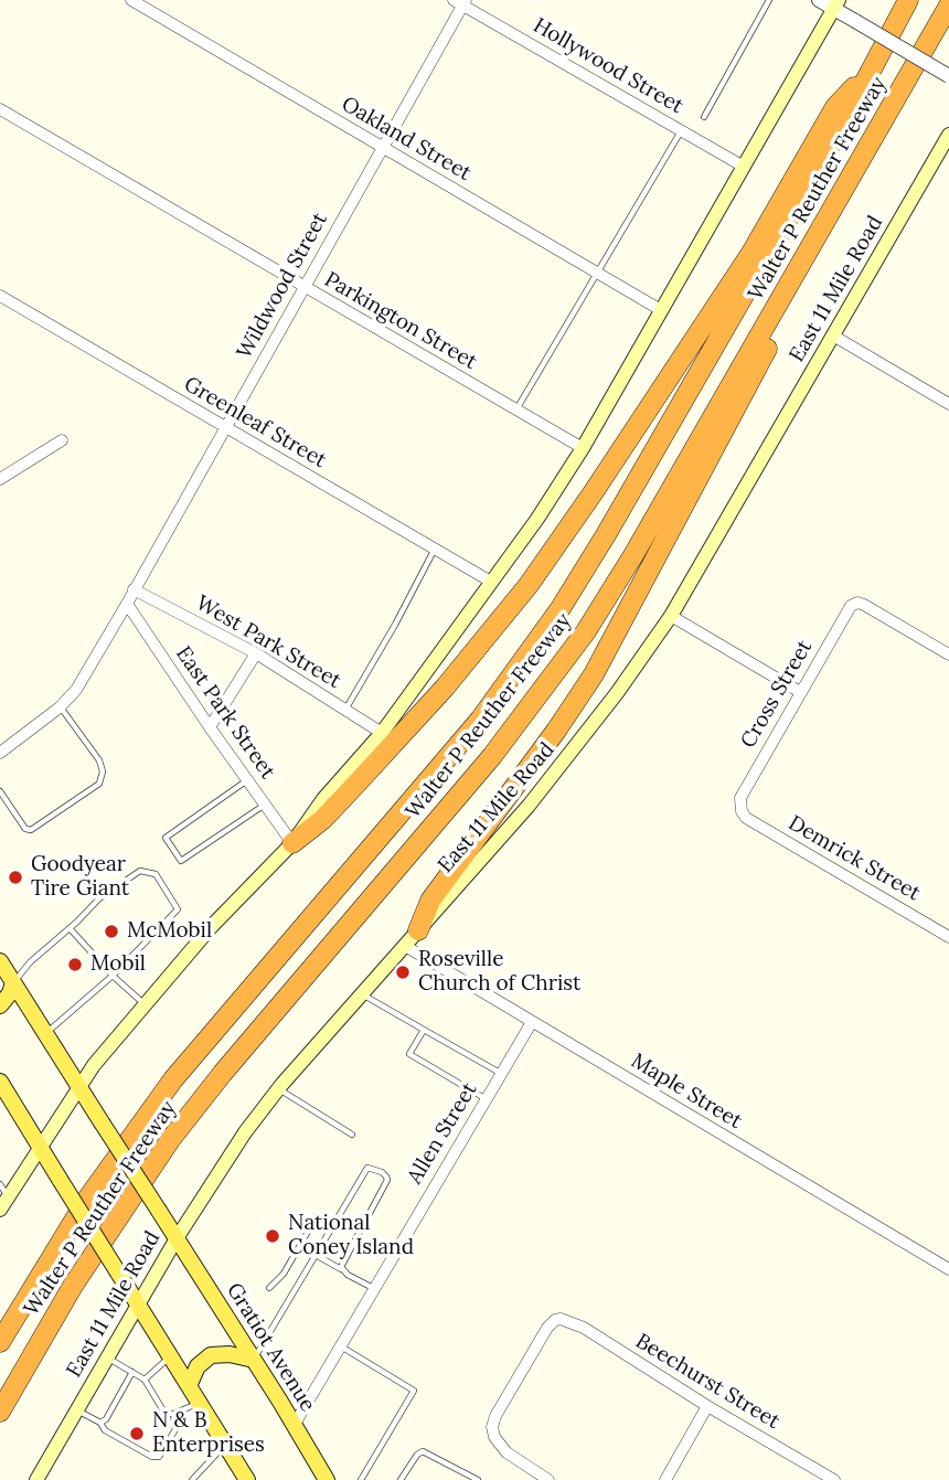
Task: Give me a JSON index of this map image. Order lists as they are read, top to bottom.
{
  "streets": {
    "highway": ["Walter P Reuther Freeway"],
    "main road": ["East 11 Mile Road", "Gratiot Avenue"],
    "street": [
      "Hollywood Street",
      "Oakland Street",
      "Wildwood Street",
      "Parkington Street",
      "Greenleaf Street",
      "West Park Street",
      "Cross Street",
      "East Park Street",
      "Demrick Street",
      "Maple Street",
      "Allen Street",
      "Beechurst Street"
    ]
  },
  "crossings": [
    ["Hollywood Street", "Wildwood Street"],
    ["Oakland Street", "Wildwood Street"],
    ["Wildwood Street", "Parkington Street"],
    ["Wildwood Street", "Greenleaf Street"],
    ["Wildwood Street", "West Park Street"],
    ["Wildwood Street", "East Park Street"],
    ["East 11 Mile Road", "Maple Street"],
    ["East 11 Mile Road", "Gratiot Avenue"],
    ["Cross Street", "Demrick Street"],
    ["Maple Street", "Allen Street"],
    ["Allen Street", "Gratiot Avenue"]
  ],
  "places": [
    "Goodyear Tire Giant",
    "McMobil",
    "Mobil",
    "Roseville Church of Christ",
    "National Coney Island",
    "N & B Enterprises"
  ]
}
